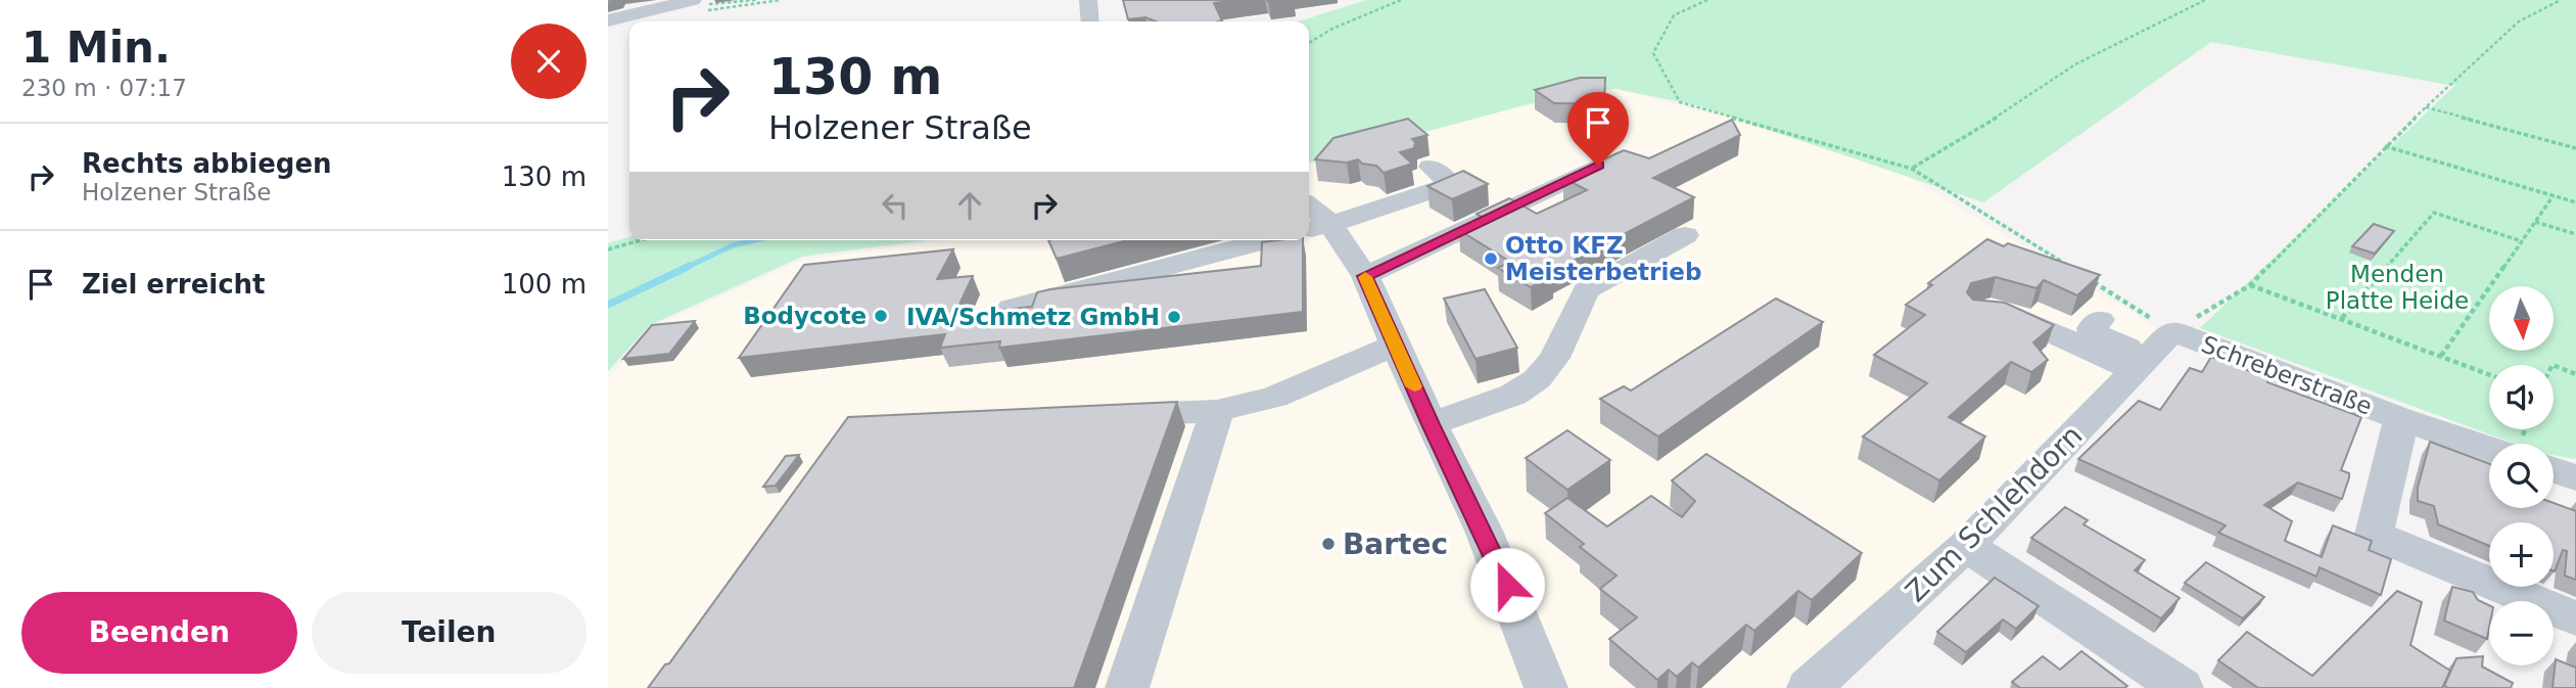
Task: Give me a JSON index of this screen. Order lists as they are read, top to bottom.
{
  "streets": {
    "street": ["Schreberstraße", "Zum Schlehdorn"]
  },
  "crossings": [
    ["Schreberstraße", "Zum Schlehdorn"]
  ],
  "parks": ["Menden Platte Heide"],
  "places": [
    "Otto KFZ Meisterbetrieb",
    "Bodycote",
    "IVA/Schmetz GmbH",
    "Bartec"
  ],
  "north": "bottom",
  "page": {
    "heading": ["1 Min.", "230 m · 07:17"],
    "turn": ["130 m", "Holzener Straße"],
    "list": [
      {
        "name": "Rechts abbiegen",
        "note": "Holzener Straße",
        "value": "130 m"
      },
      {
        "name": "Ziel erreicht",
        "value": "100 m"
      }
    ],
    "map_buttons": ["+", "−"],
    "buttons": ["Beenden", "Teilen"]
  }
}
